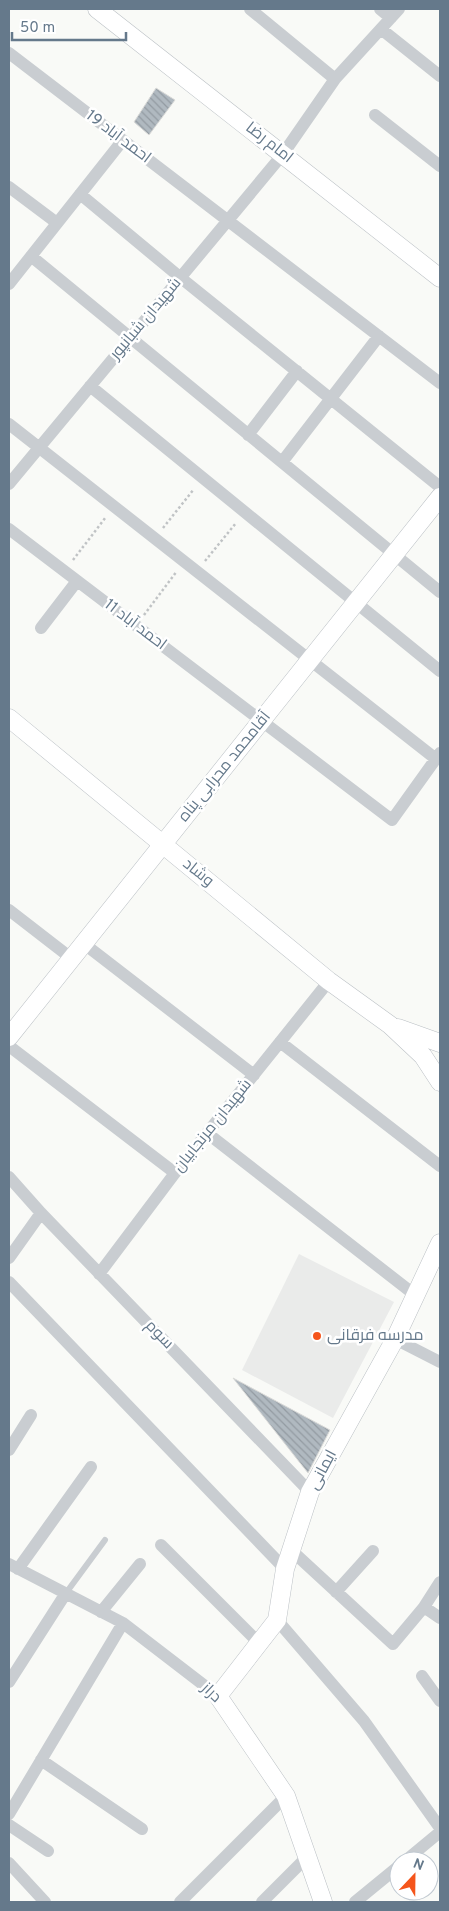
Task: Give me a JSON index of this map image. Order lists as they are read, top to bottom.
{
  "streets": {
    "street": [
      "احمد آباد 19",
      "امام رضا",
      "شهیدان شبانپور",
      "احمد آباد 11",
      "آقامحمد محرابی پناه",
      "وشاد",
      "شهیدان مرنجابیان",
      "سوم",
      "ایمانی",
      "دراز"
    ]
  },
  "crossings": [
    ["احمد آباد 19", "شهیدان شبانپور"],
    ["امام رضا", "شهیدان شبانپور"],
    ["احمد آباد 11", "آقامحمد محرابی پناه"],
    ["آقامحمد محرابی پناه", "وشاد"],
    ["وشاد", "شهیدان مرنجابیان"],
    ["شهیدان مرنجابیان", "سوم"],
    ["سوم", "ایمانی"],
    ["ایمانی", "دراز"]
  ],
  "places": ["مدرسه فرقانی"],
  "scale_bar": "50 m",
  "north": "top"
}
